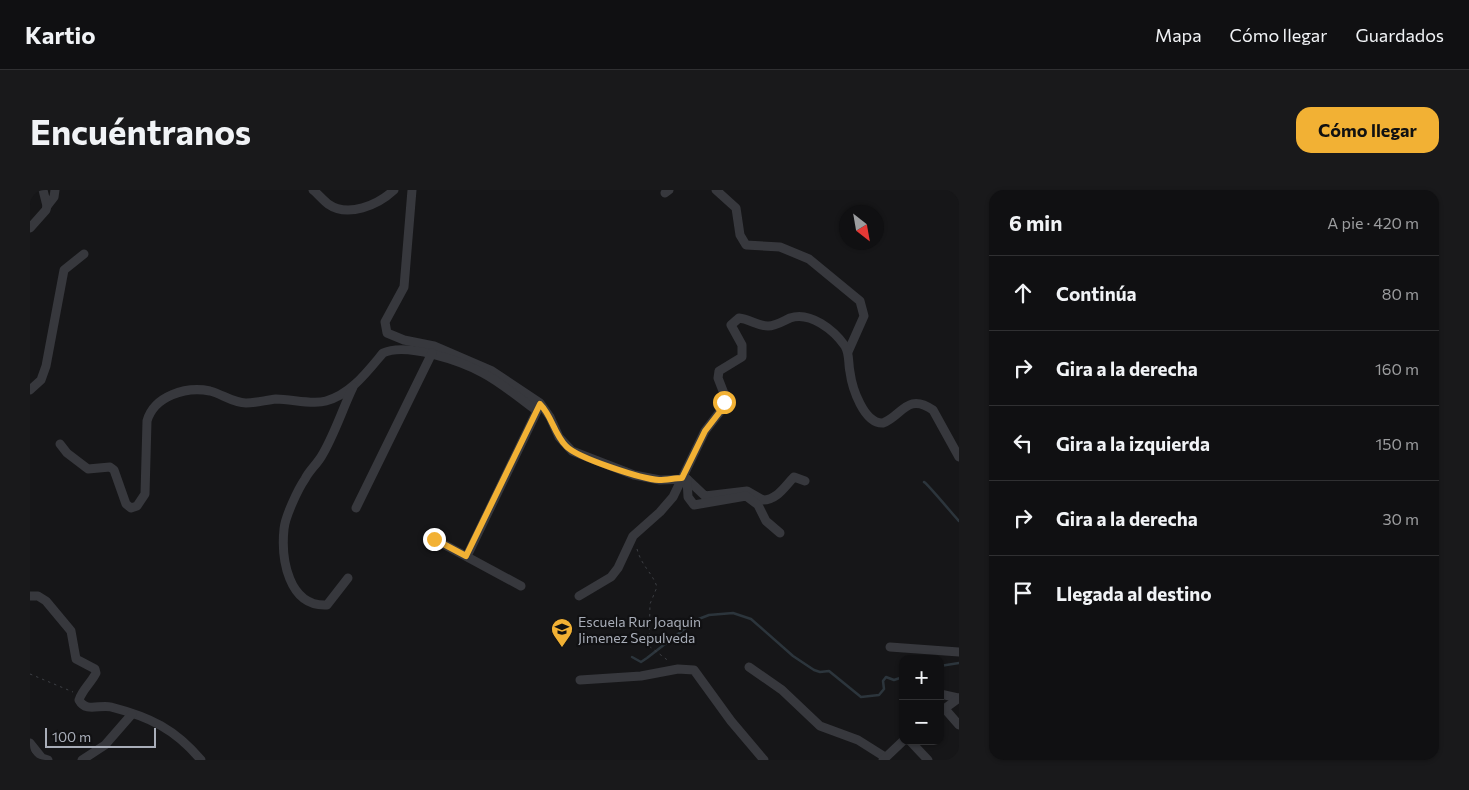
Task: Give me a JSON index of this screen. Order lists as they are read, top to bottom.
{
  "places": {
    "school or university": ["Escuela Rur Joaquin Jimenez Sepulveda"]
  },
  "scale_bar": "100 m",
  "north": "bottom right",
  "page": {
    "header": "Kartio",
    "nav": ["Mapa", "Cómo llegar", "Guardados"],
    "buttons": "Cómo llegar",
    "title": "Encuéntranos",
    "heading": ["6 min", "A pie · 420 m"],
    "list": [
      ["Continúa", "80 m"],
      ["Gira a la derecha", "160 m"],
      ["Gira a la izquierda", "150 m"],
      ["Gira a la derecha", "30 m"],
      "Llegada al destino"
    ],
    "map_buttons": ["+", "−"],
    "scale": "100 m"
  }
}
